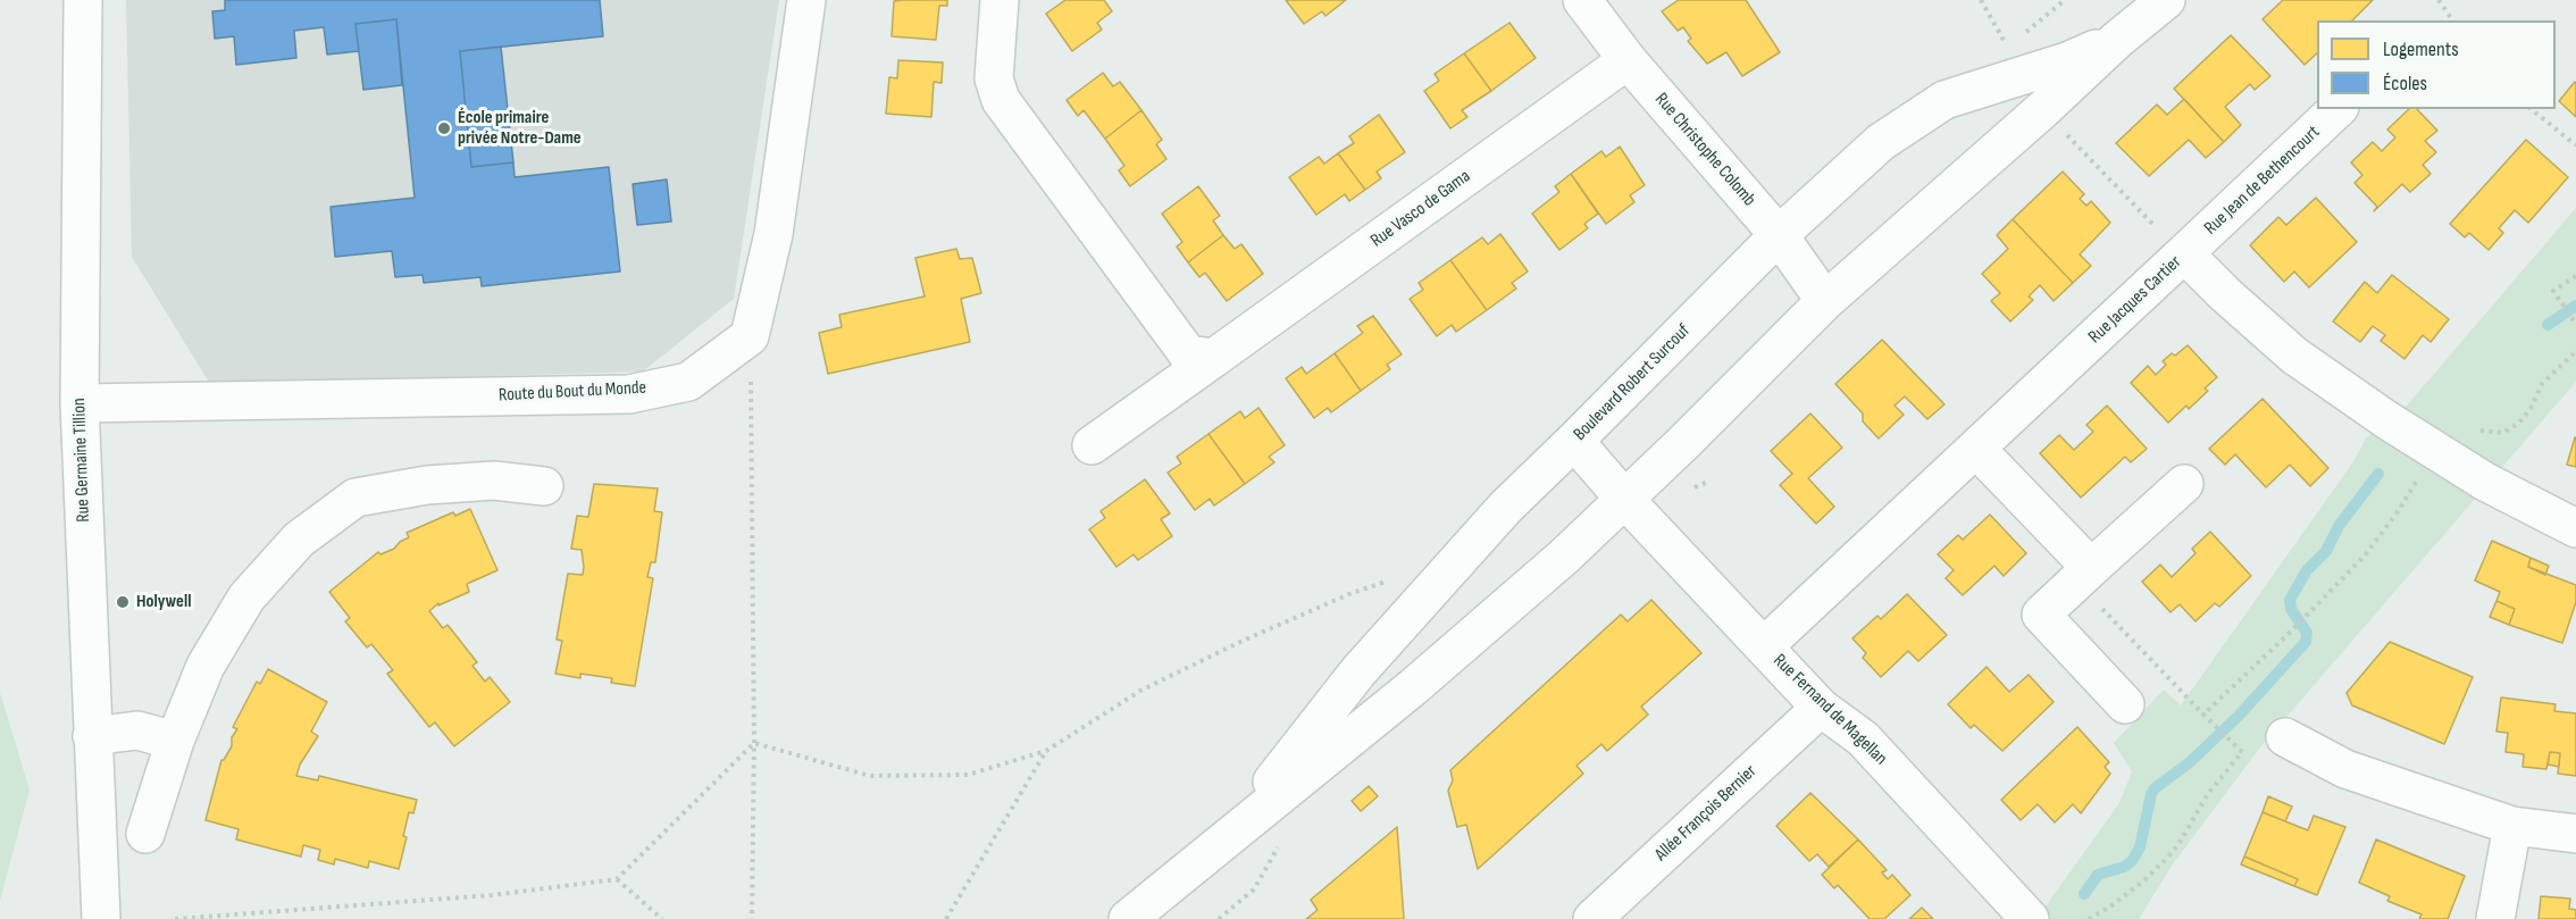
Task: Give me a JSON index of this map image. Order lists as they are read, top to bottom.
{
  "streets": {
    "street": [
      "Rue Christophe Colomb",
      "Rue Jean de Bethencourt",
      "Rue Vasco de Gama",
      "Rue Jacques Cartier",
      "Boulevard Robert Surcouf",
      "Route du Bout du Monde",
      "Rue Germaine Tillion",
      "Rue Fernand de Magellan",
      "Allée François Bernier"
    ]
  },
  "crossings": [
    ["Rue Christophe Colomb", "Rue Vasco de Gama"],
    ["Rue Christophe Colomb", "Boulevard Robert Surcouf"],
    ["Rue Jean de Bethencourt", "Rue Jacques Cartier"],
    ["Rue Jacques Cartier", "Rue Fernand de Magellan"],
    ["Boulevard Robert Surcouf", "Rue Fernand de Magellan"],
    ["Route du Bout du Monde", "Rue Germaine Tillion"],
    ["Rue Fernand de Magellan", "Allée François Bernier"]
  ],
  "places": ["École primaire privée Notre-Dame", "Holywell"],
  "legend": ["Logements", "Écoles"]
}
